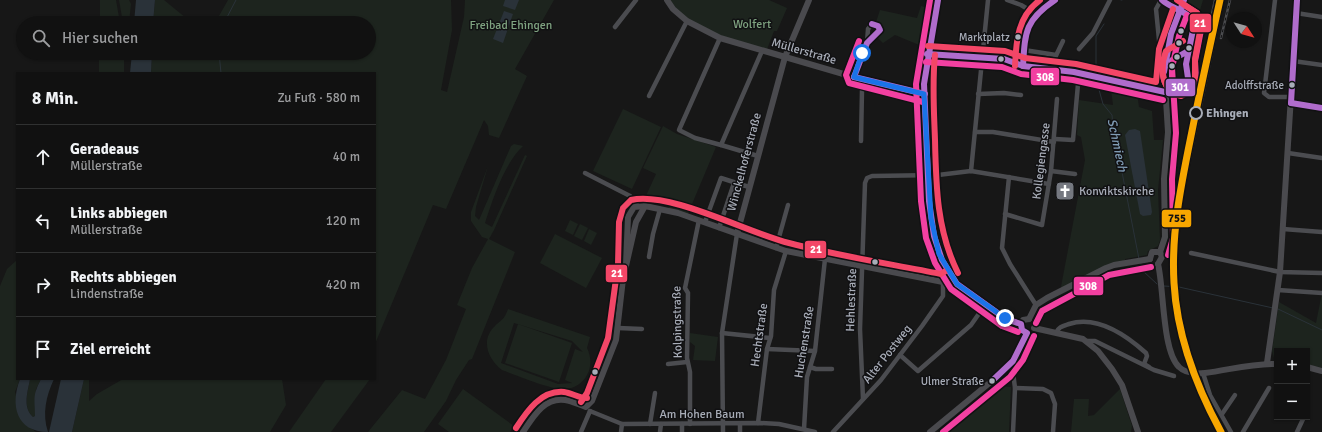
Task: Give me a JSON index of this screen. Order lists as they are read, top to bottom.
{
  "streets": {
    "street": [
      "Müllerstraße",
      "Kollegiengasse",
      "Winckelhoferstraße",
      "Hehlestraße",
      "Kolpingstraße",
      "Hechtstraße",
      "Huchenstraße",
      "Alter Postweg",
      "Am Hohen Baum"
    ]
  },
  "crossings": [
    ["Müllerstraße", "Winckelhoferstraße"],
    ["Winckelhoferstraße", "Am Hohen Baum"],
    ["Hehlestraße", "Alter Postweg"],
    ["Kolpingstraße", "Am Hohen Baum"],
    ["Hechtstraße", "Am Hohen Baum"],
    ["Huchenstraße", "Am Hohen Baum"]
  ],
  "water": ["Schmiech"],
  "parks": ["Wolfert", "Freibad Ehingen"],
  "places": {
    "other": [
      "Marktplatz",
      "Adolffstraße",
      "Ehingen",
      "Ulmer Straße"
    ],
    "church": ["Konviktskirche"]
  },
  "lines": [
    "transit line 755",
    "transit line 301",
    "transit line 308",
    "transit line 21"
  ],
  "north": "bottom right",
  "page": {
    "search": "Hier suchen",
    "heading": ["8 Min.", "Zu Fuß · 580 m"],
    "list": [
      ["Geradeaus", "Müllerstraße", "40 m"],
      ["Links abbiegen", "Müllerstraße", "120 m"],
      ["Rechts abbiegen", "Lindenstraße", "420 m"],
      "Ziel erreicht"
    ],
    "map_buttons": ["+", "−"]
  }
}
